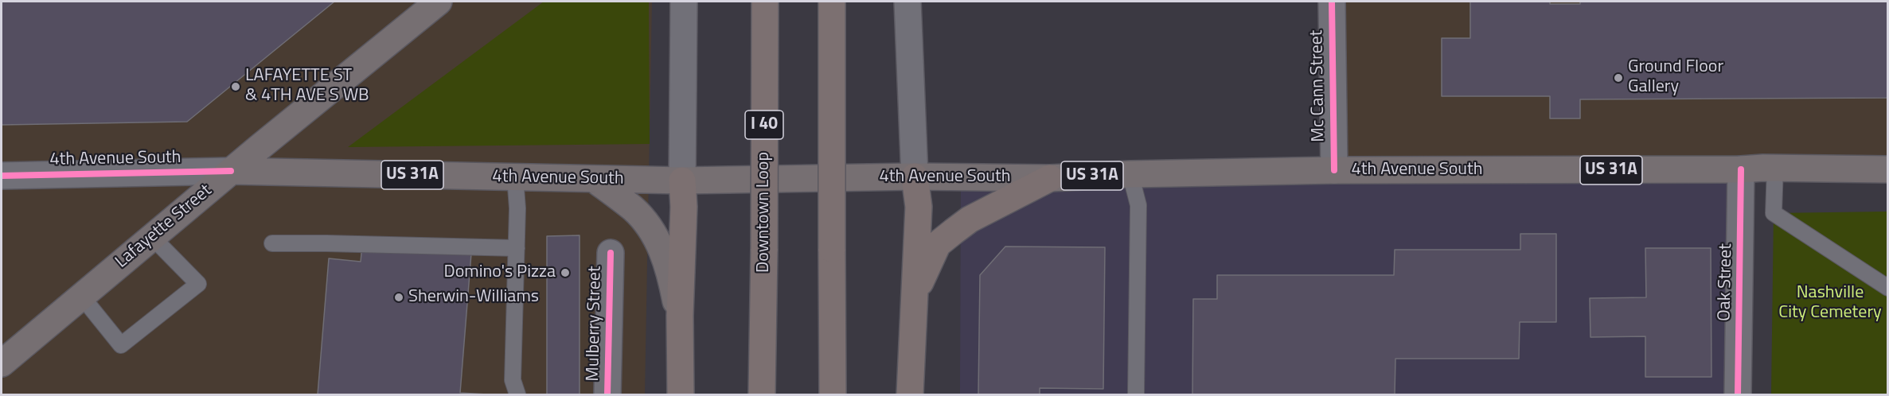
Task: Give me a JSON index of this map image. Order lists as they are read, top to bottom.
{
  "streets": {
    "highway": ["I 40", "Downtown Loop"],
    "main road": ["4th Avenue South", "US 31A", "Lafayette Street"],
    "street": ["Mc Cann Street", "Oak Street", "Mulberry Street"]
  },
  "crossings": [
    ["Mc Cann Street", "4th Avenue South"],
    ["4th Avenue South", "Lafayette Street"],
    ["4th Avenue South", "Oak Street"]
  ],
  "parks": ["Nashville City Cemetery"],
  "places": [
    "Ground Floor Gallery",
    "LAFAYETTE ST & 4TH AVE S WB",
    "Domino's Pizza",
    "Sherwin-Williams"
  ]
}
